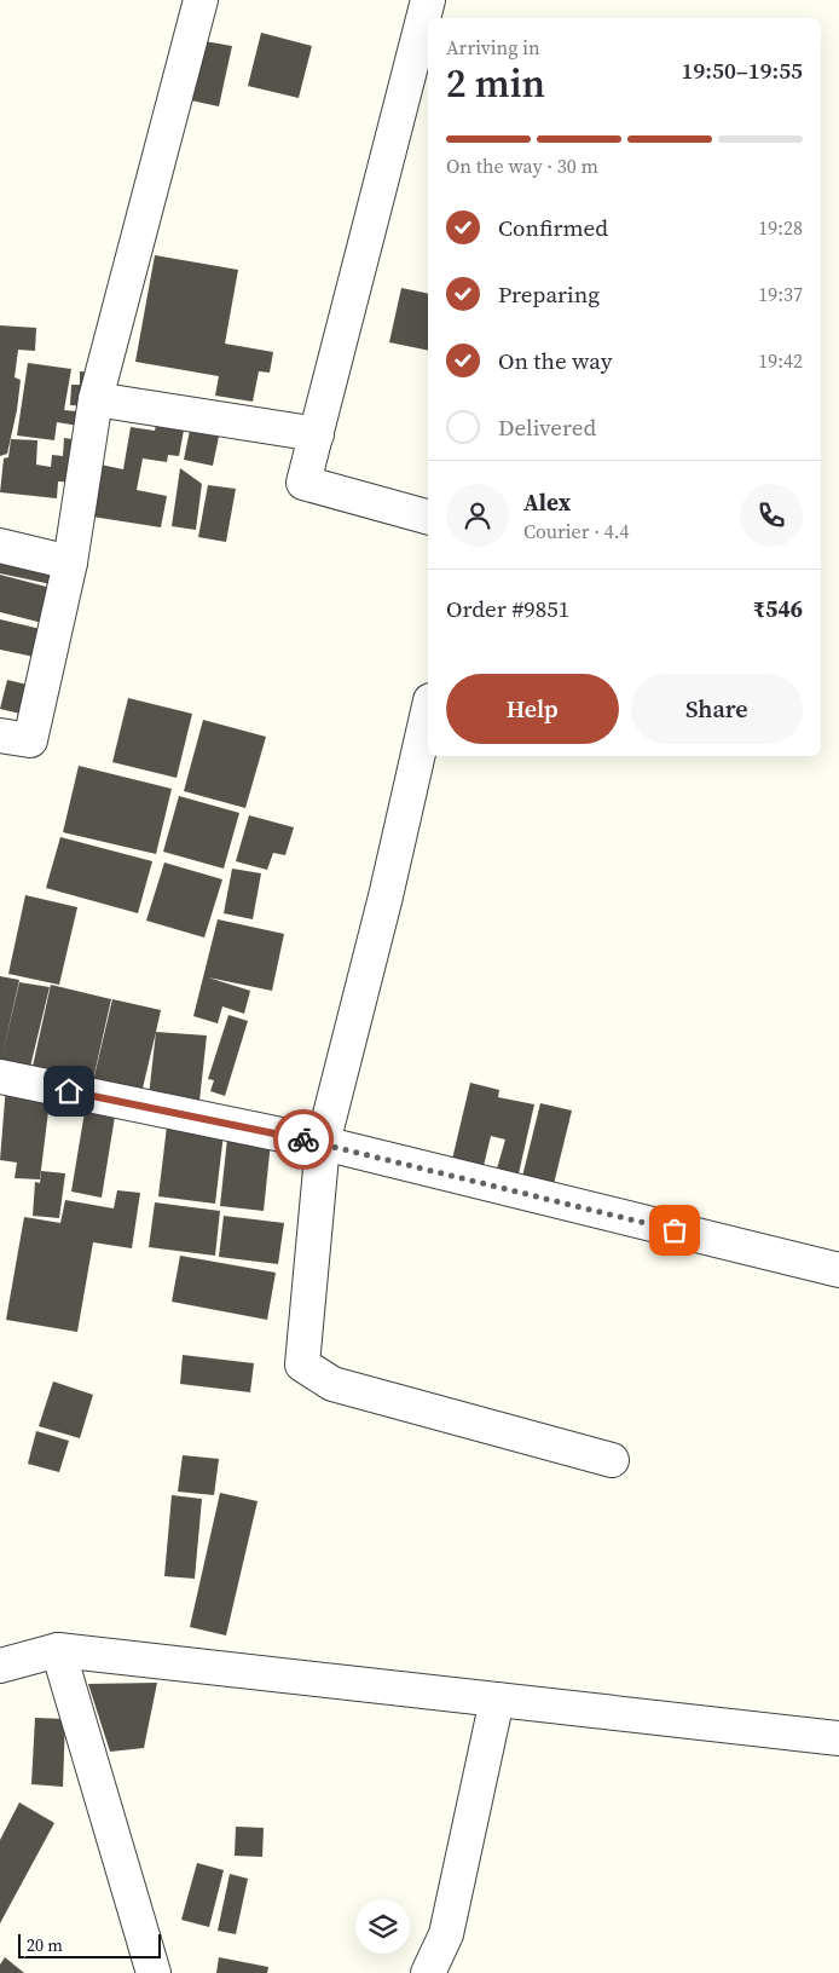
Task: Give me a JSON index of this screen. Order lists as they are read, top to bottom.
{
  "scale_bar": "20 m",
  "page": {
    "heading": ["2 min", "Arriving in", "19:50–19:55"],
    "panel": [
      "Alex",
      "Courier · 4.4",
      "Order #9851",
      "₹546"
    ],
    "bar": "On the way · 30 m",
    "list": [
      ["Confirmed", "19:28"],
      ["Preparing", "19:37"],
      ["On the way", "19:42"],
      "Delivered"
    ],
    "buttons": ["Help", "Share"],
    "scale": "20 m"
  }
}
